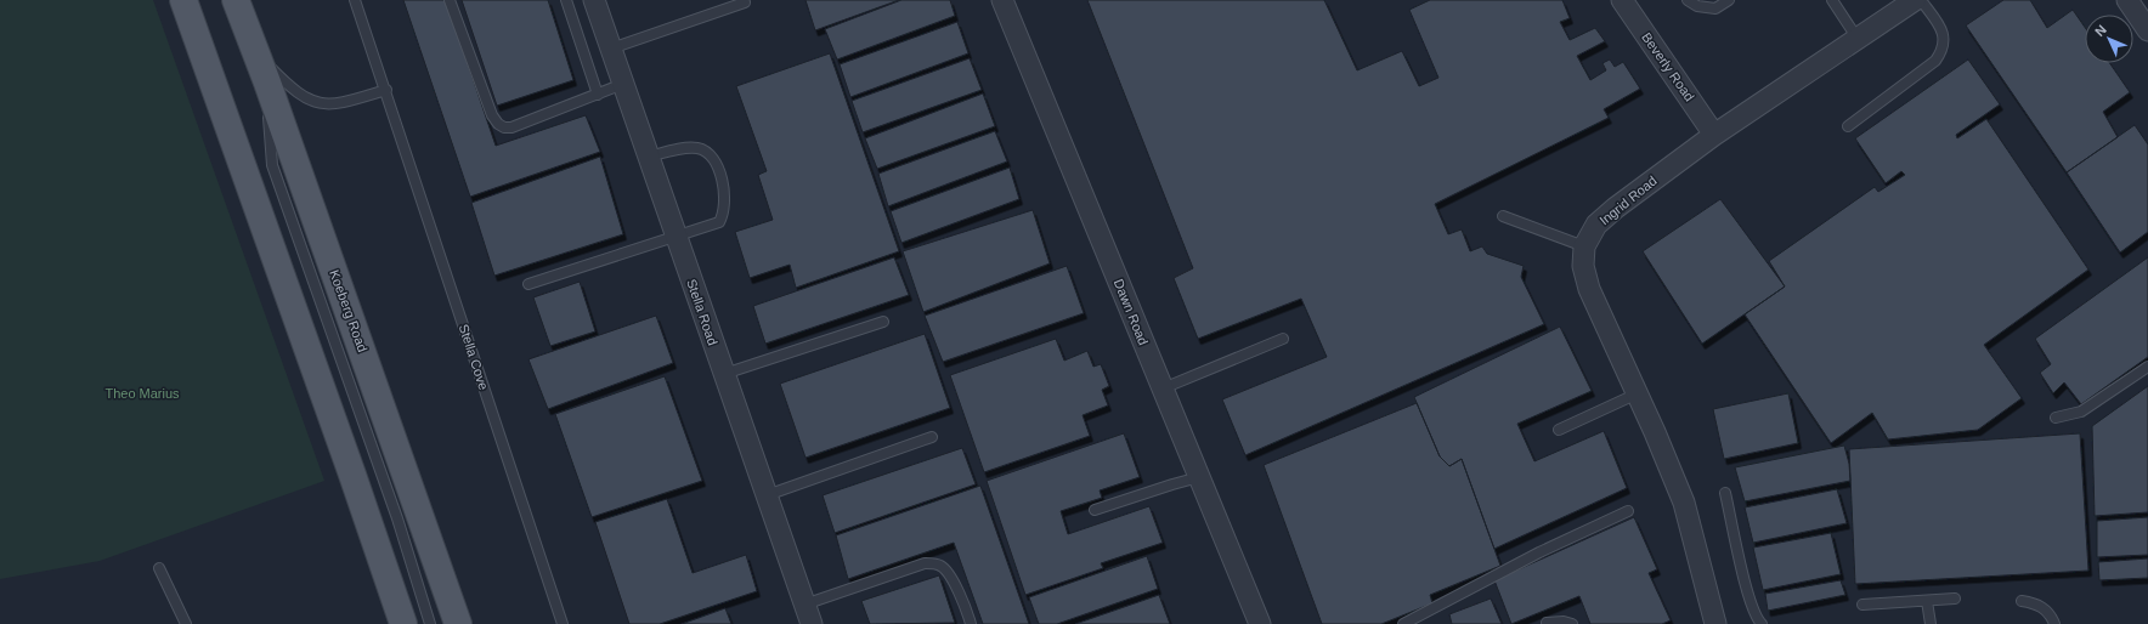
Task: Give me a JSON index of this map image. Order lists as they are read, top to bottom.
{
  "streets": {
    "main road": ["Koeberg Road"],
    "street": [
      "Beverly Road",
      "Ingrid Road",
      "Stella Road",
      "Dawn Road"
    ],
    "lane": ["Stella Cove"]
  },
  "crossings": [
    ["Beverly Road", "Ingrid Road"]
  ],
  "parks": ["Theo Marius"],
  "north": "top left"
}
